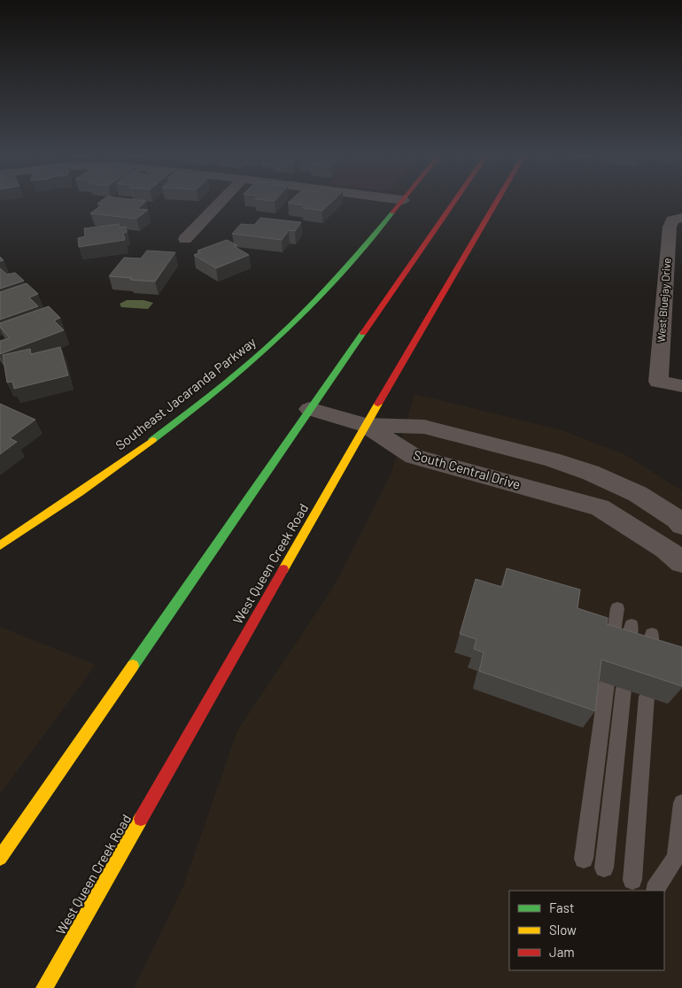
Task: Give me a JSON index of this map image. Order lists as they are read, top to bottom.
{
  "streets": {
    "main road": ["Southeast Jacaranda Parkway", "West Queen Creek Road"],
    "street": ["West Bluejay Drive", "South Central Drive"]
  },
  "crossings": [
    ["South Central Drive", "West Queen Creek Road"]
  ],
  "legend": ["Fast", "Slow", "Jam"]
}
